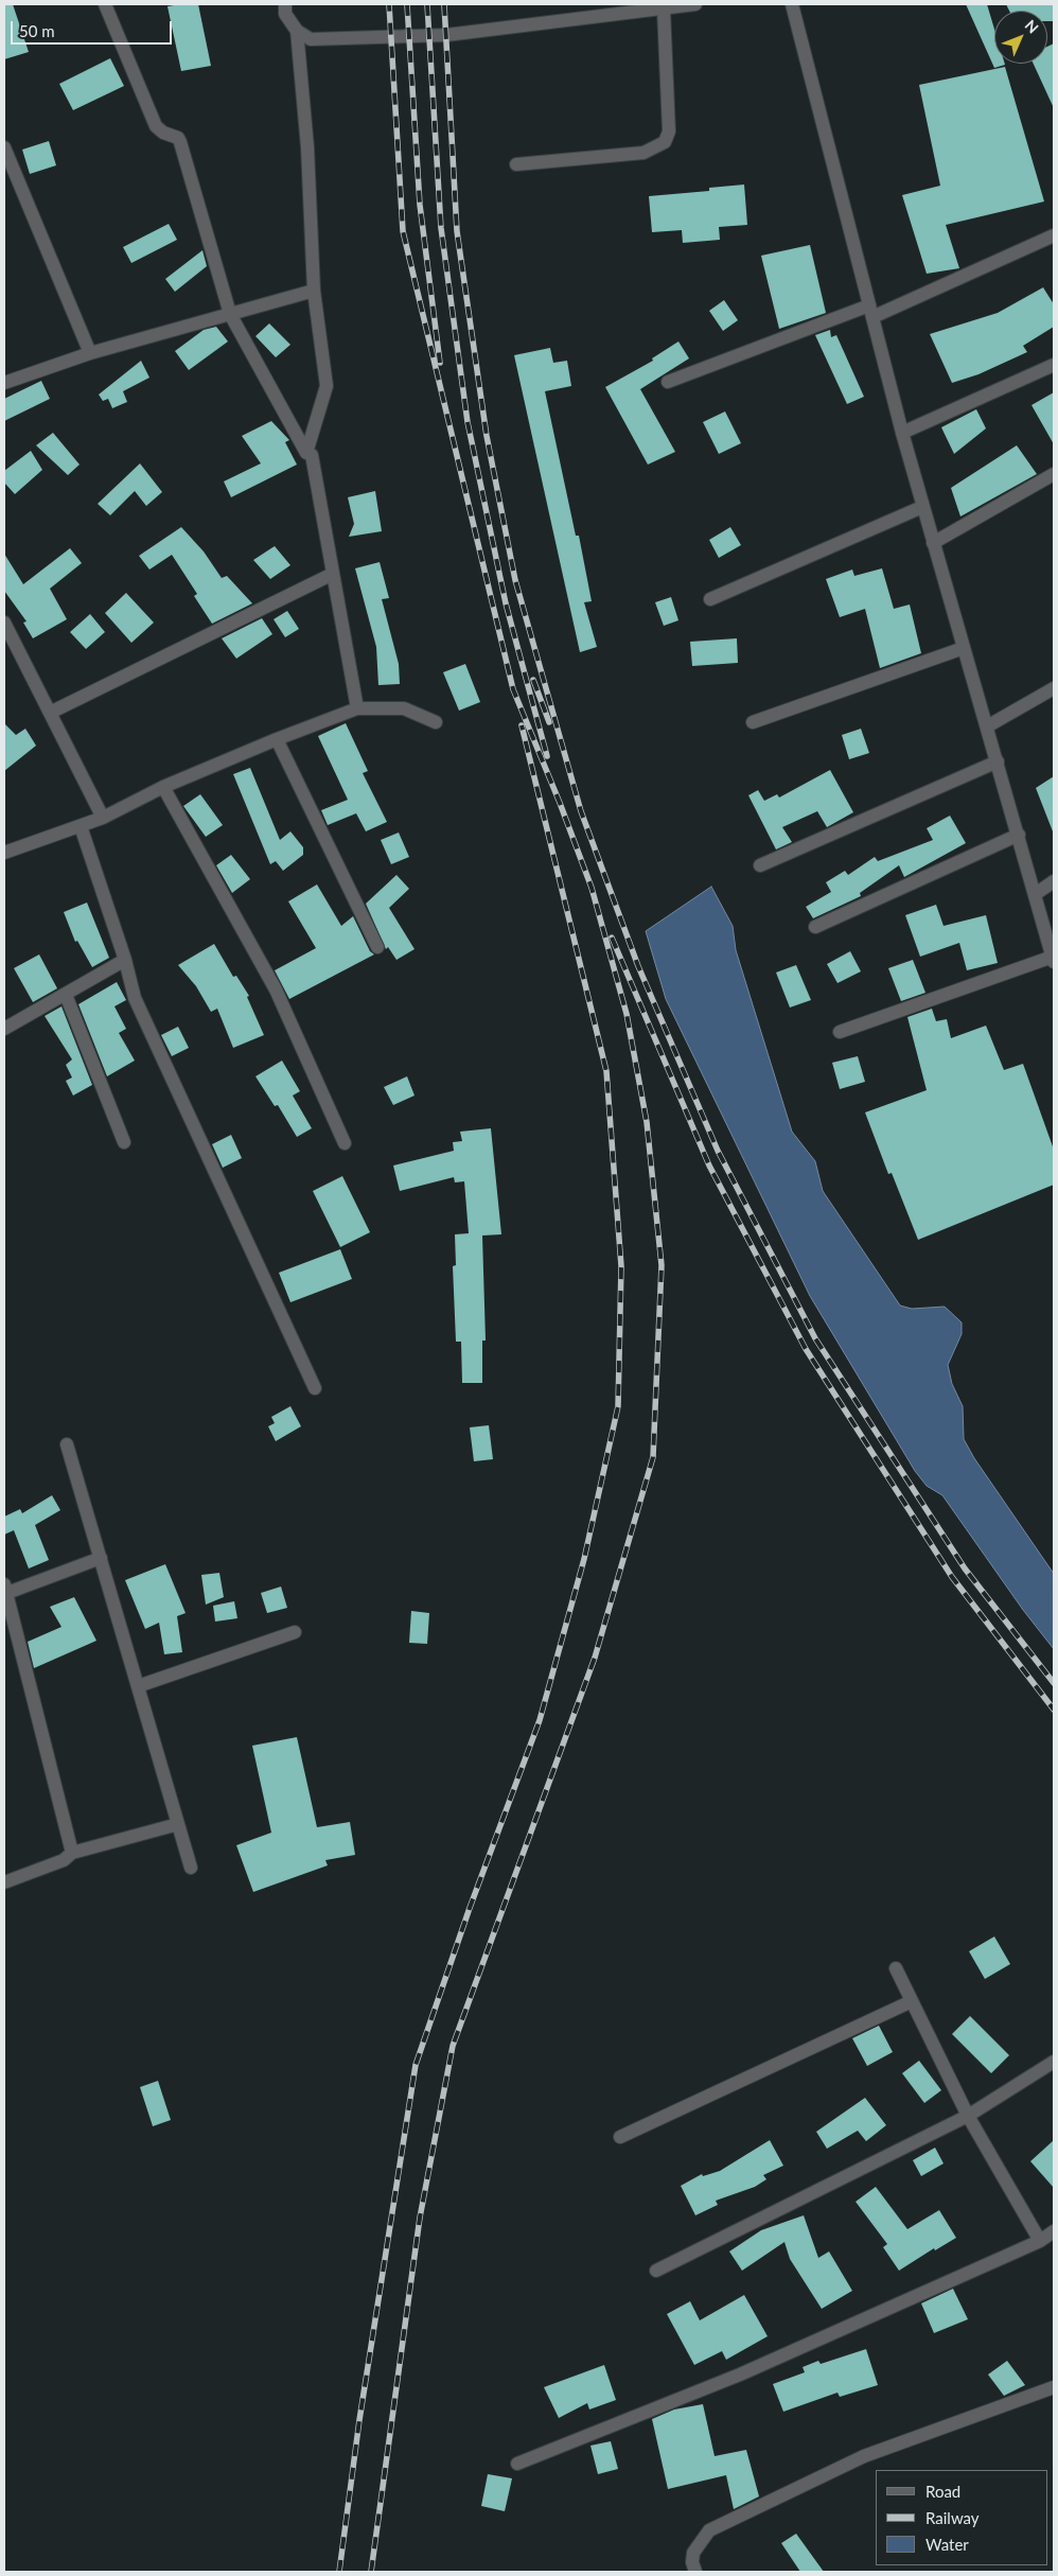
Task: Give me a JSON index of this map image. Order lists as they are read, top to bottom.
{
  "legend": ["Road", "Railway", "Water"],
  "scale_bar": "50 m",
  "north": "top right"
}
